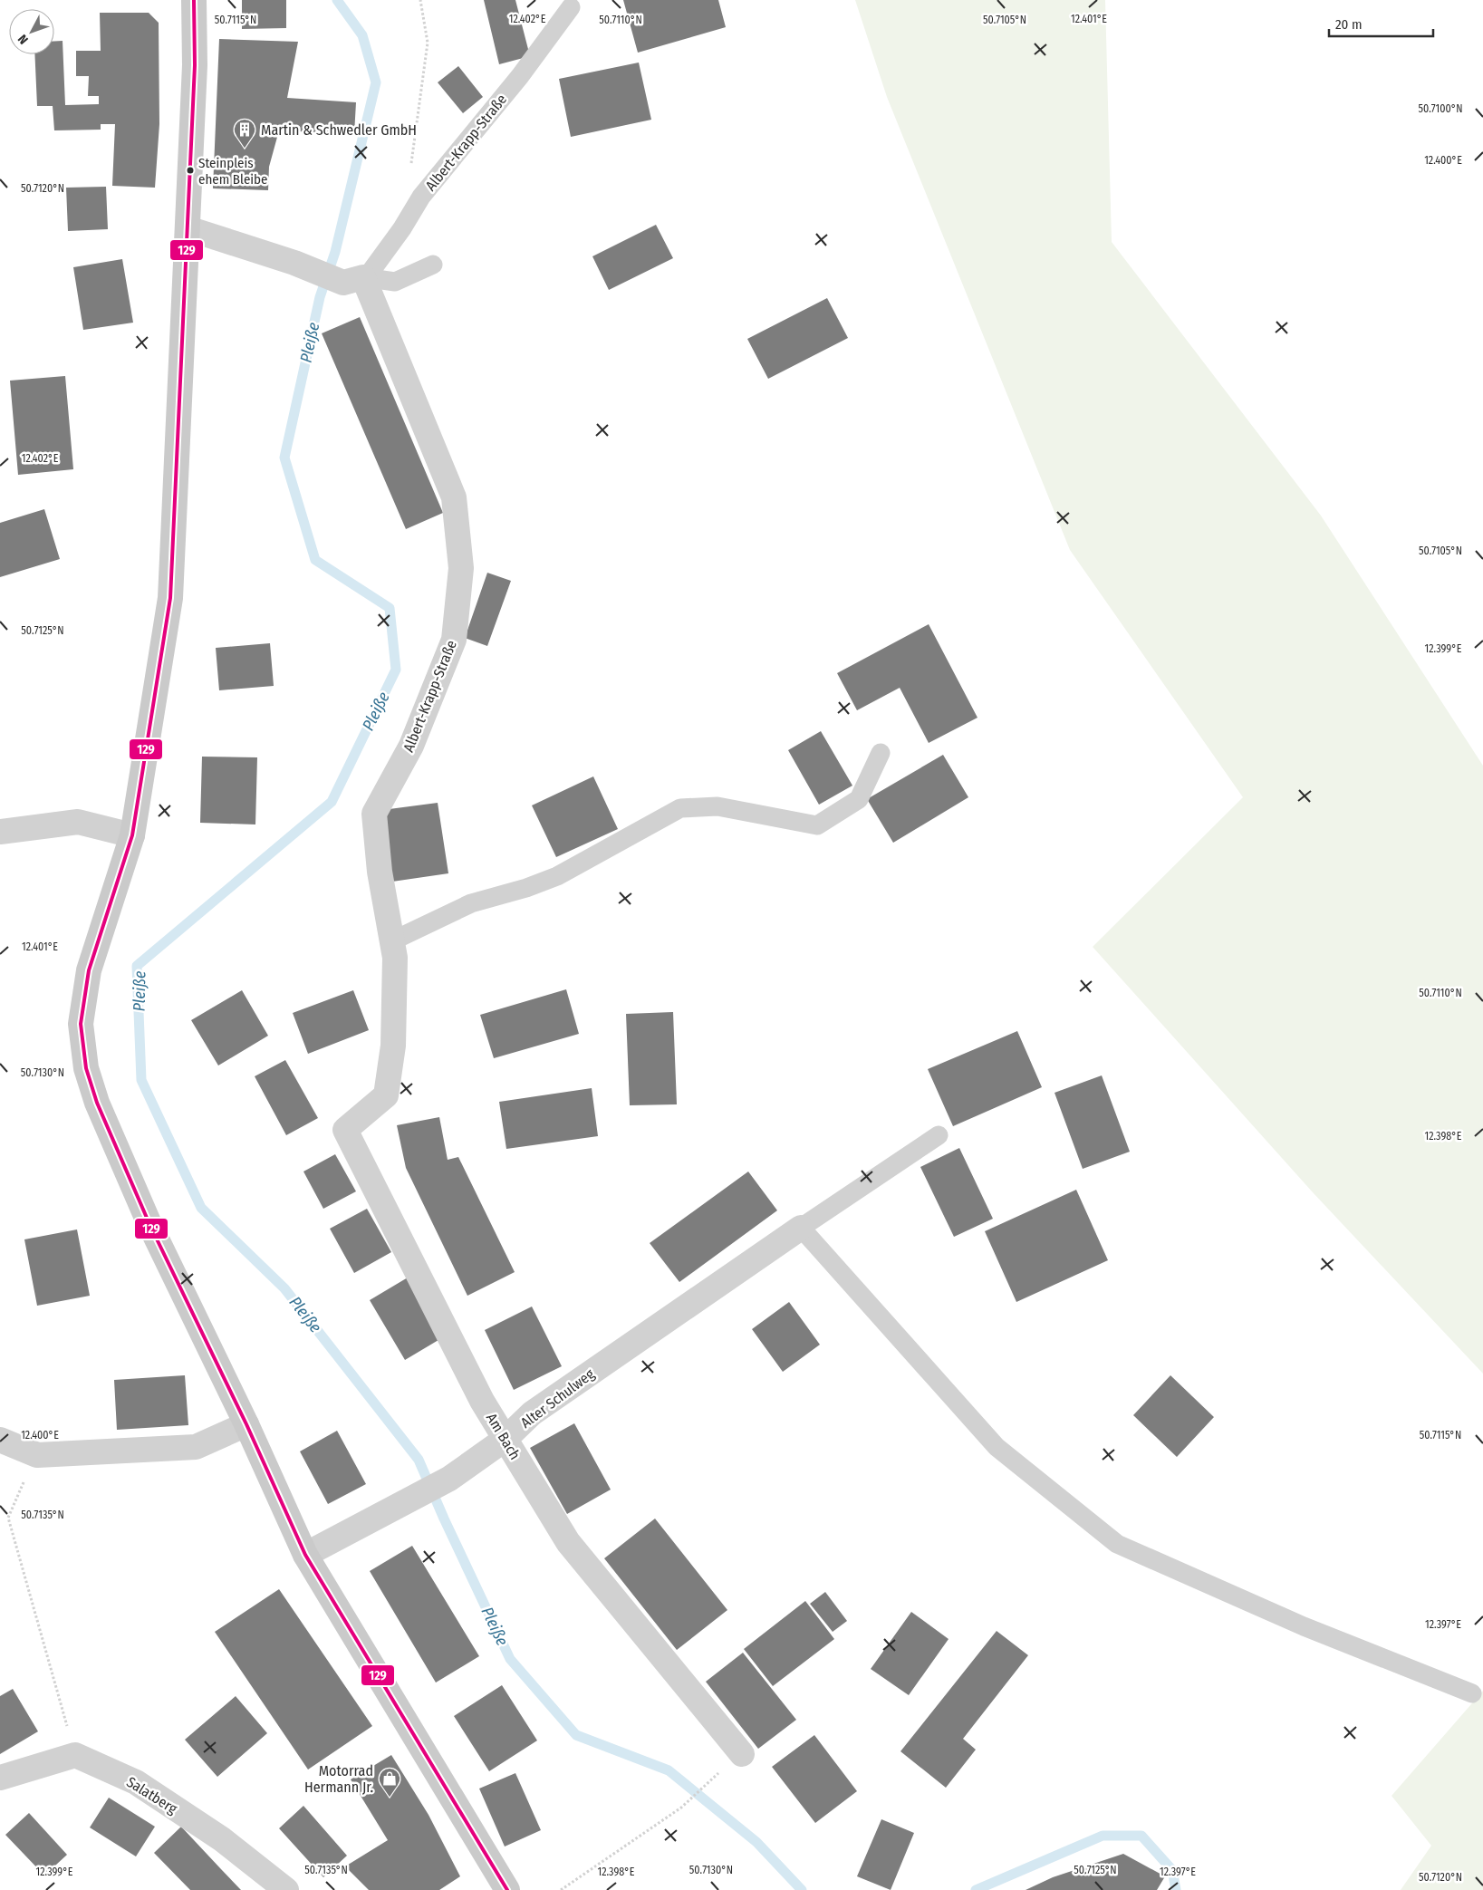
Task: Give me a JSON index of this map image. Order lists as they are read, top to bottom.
{
  "streets": {
    "street": [
      "Albert-Krapp-Straße",
      "Alter Schulweg",
      "Am Bach",
      "Salatberg"
    ]
  },
  "crossings": [
    ["Albert-Krapp-Straße", "Am Bach"],
    ["Alter Schulweg", "Am Bach"]
  ],
  "water": ["Pleiße"],
  "places": {
    "building": ["Martin & Schwedler GmbH"],
    "other": ["Steinpleis ehem Bleibe"],
    "shop": ["Motorrad Hermann Jr."]
  },
  "lines": ["transit line 129"],
  "scale_bar": "20 m",
  "north": "bottom left",
  "coordinates": [
    "12.402°E",
    "12.401°E",
    "50.7115°N",
    "50.7110°N",
    "50.7105°N",
    "50.7100°N",
    "12.400°E",
    "50.7120°N",
    "50.7125°N",
    "12.399°E",
    "50.7130°N",
    "12.398°E",
    "50.7135°N",
    "12.397°E"
  ]
}
